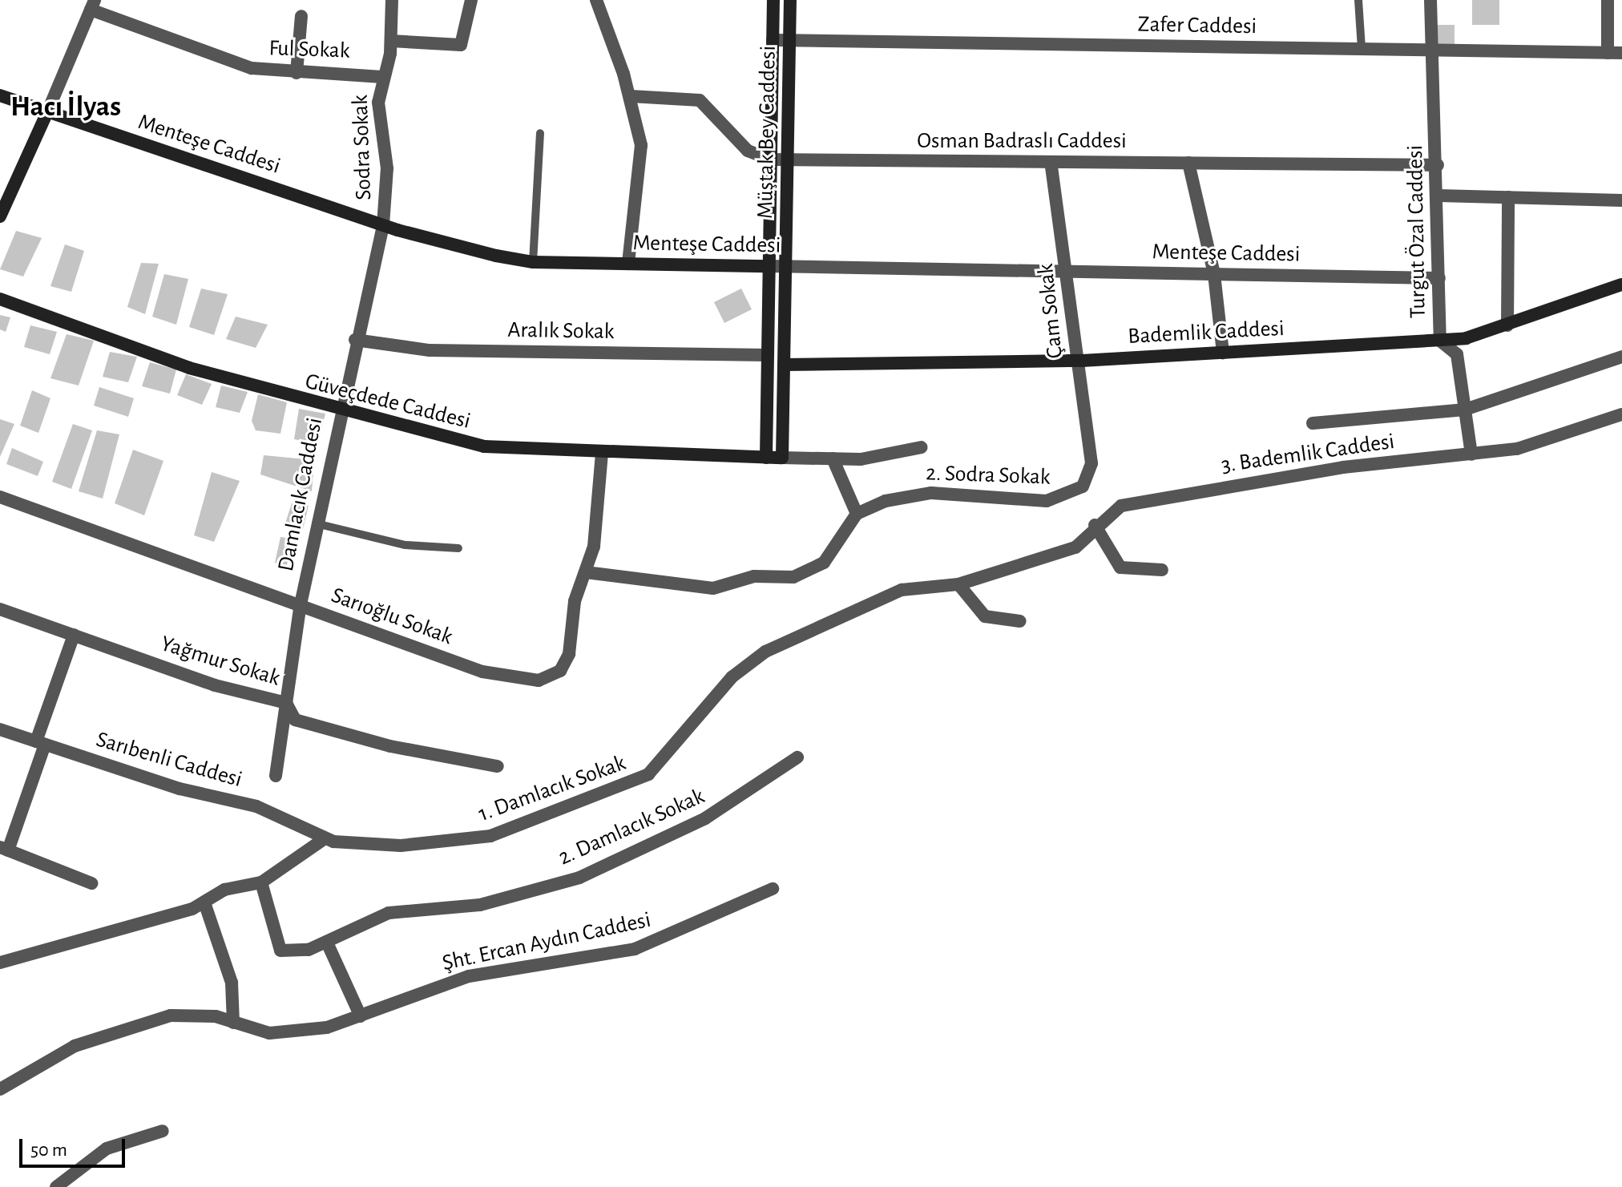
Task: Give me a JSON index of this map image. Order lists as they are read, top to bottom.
{
  "streets": {
    "street": [
      "Zafer Caddesi",
      "Ful Sokak",
      "Müştak Bey Caddesi",
      "Osman Badraslı Caddesi",
      "Menteşe Caddesi",
      "Sodra Sokak",
      "Turgut Özal Caddesi",
      "Çam Sokak",
      "Aralık Sokak",
      "Bademlik Caddesi",
      "Güveçdede Caddesi",
      "3. Bademlik Caddesi",
      "2. Sodra Sokak",
      "Damlacık Caddesi",
      "Sarıoğlu Sokak",
      "Yağmur Sokak",
      "Sarıbenli Caddesi",
      "1. Damlacık Sokak",
      "2. Damlacık Sokak",
      "Şht. Ercan Aydın Caddesi"
    ]
  },
  "crossings": [
    ["Zafer Caddesi", "Müştak Bey Caddesi"],
    ["Zafer Caddesi", "Turgut Özal Caddesi"],
    ["Ful Sokak", "Sodra Sokak"],
    ["Müştak Bey Caddesi", "Osman Badraslı Caddesi"],
    ["Müştak Bey Caddesi", "Menteşe Caddesi"],
    ["Müştak Bey Caddesi", "Aralık Sokak"],
    ["Müştak Bey Caddesi", "Bademlik Caddesi"],
    ["Müştak Bey Caddesi", "Güveçdede Caddesi"],
    ["Osman Badraslı Caddesi", "Turgut Özal Caddesi"],
    ["Osman Badraslı Caddesi", "Çam Sokak"],
    ["Menteşe Caddesi", "Sodra Sokak"],
    ["Menteşe Caddesi", "Turgut Özal Caddesi"],
    ["Menteşe Caddesi", "Çam Sokak"],
    ["Menteşe Caddesi", "Damlacık Caddesi"],
    ["Sodra Sokak", "Damlacık Caddesi"],
    ["Turgut Özal Caddesi", "Bademlik Caddesi"],
    ["Turgut Özal Caddesi", "3. Bademlik Caddesi"],
    ["Çam Sokak", "Bademlik Caddesi"],
    ["Çam Sokak", "2. Sodra Sokak"],
    ["Aralık Sokak", "Damlacık Caddesi"],
    ["Güveçdede Caddesi", "Damlacık Caddesi"],
    ["Güveçdede Caddesi", "Sarıoğlu Sokak"],
    ["3. Bademlik Caddesi", "1. Damlacık Sokak"],
    ["Damlacık Caddesi", "Sarıoğlu Sokak"],
    ["Damlacık Caddesi", "Yağmur Sokak"],
    ["Sarıbenli Caddesi", "1. Damlacık Sokak"]
  ],
  "districts": ["Hacı İlyas"],
  "scale_bar": "50 m"
}
